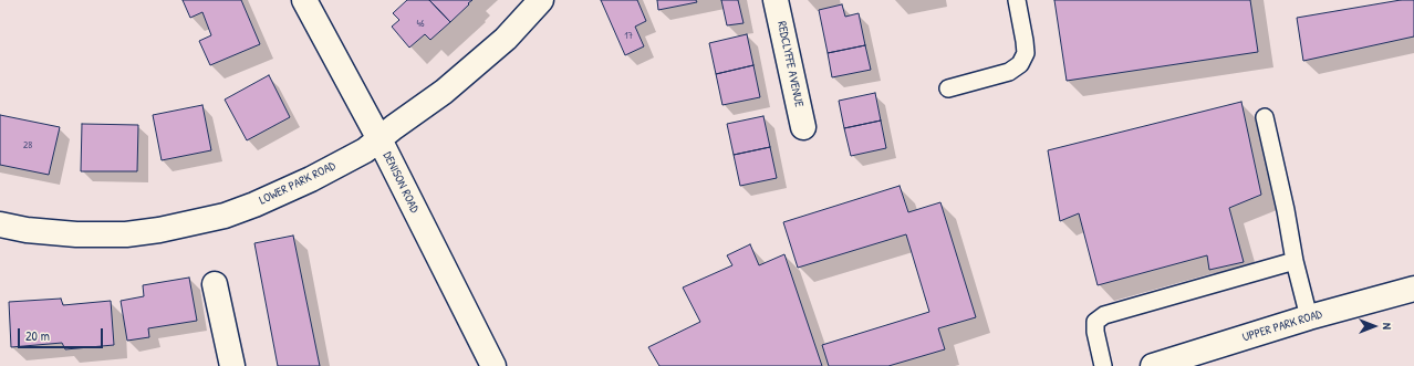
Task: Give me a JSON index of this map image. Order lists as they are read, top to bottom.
{
  "streets": {
    "street": [
      "REDCLYFFE AVENUE",
      "DENISON ROAD",
      "LOWER PARK ROAD",
      "UPPER PARK ROAD"
    ]
  },
  "crossings": [
    ["DENISON ROAD", "LOWER PARK ROAD"]
  ],
  "house_numbers": ["46", "17", "28"],
  "scale_bar": "20 m",
  "north": "right"
}
